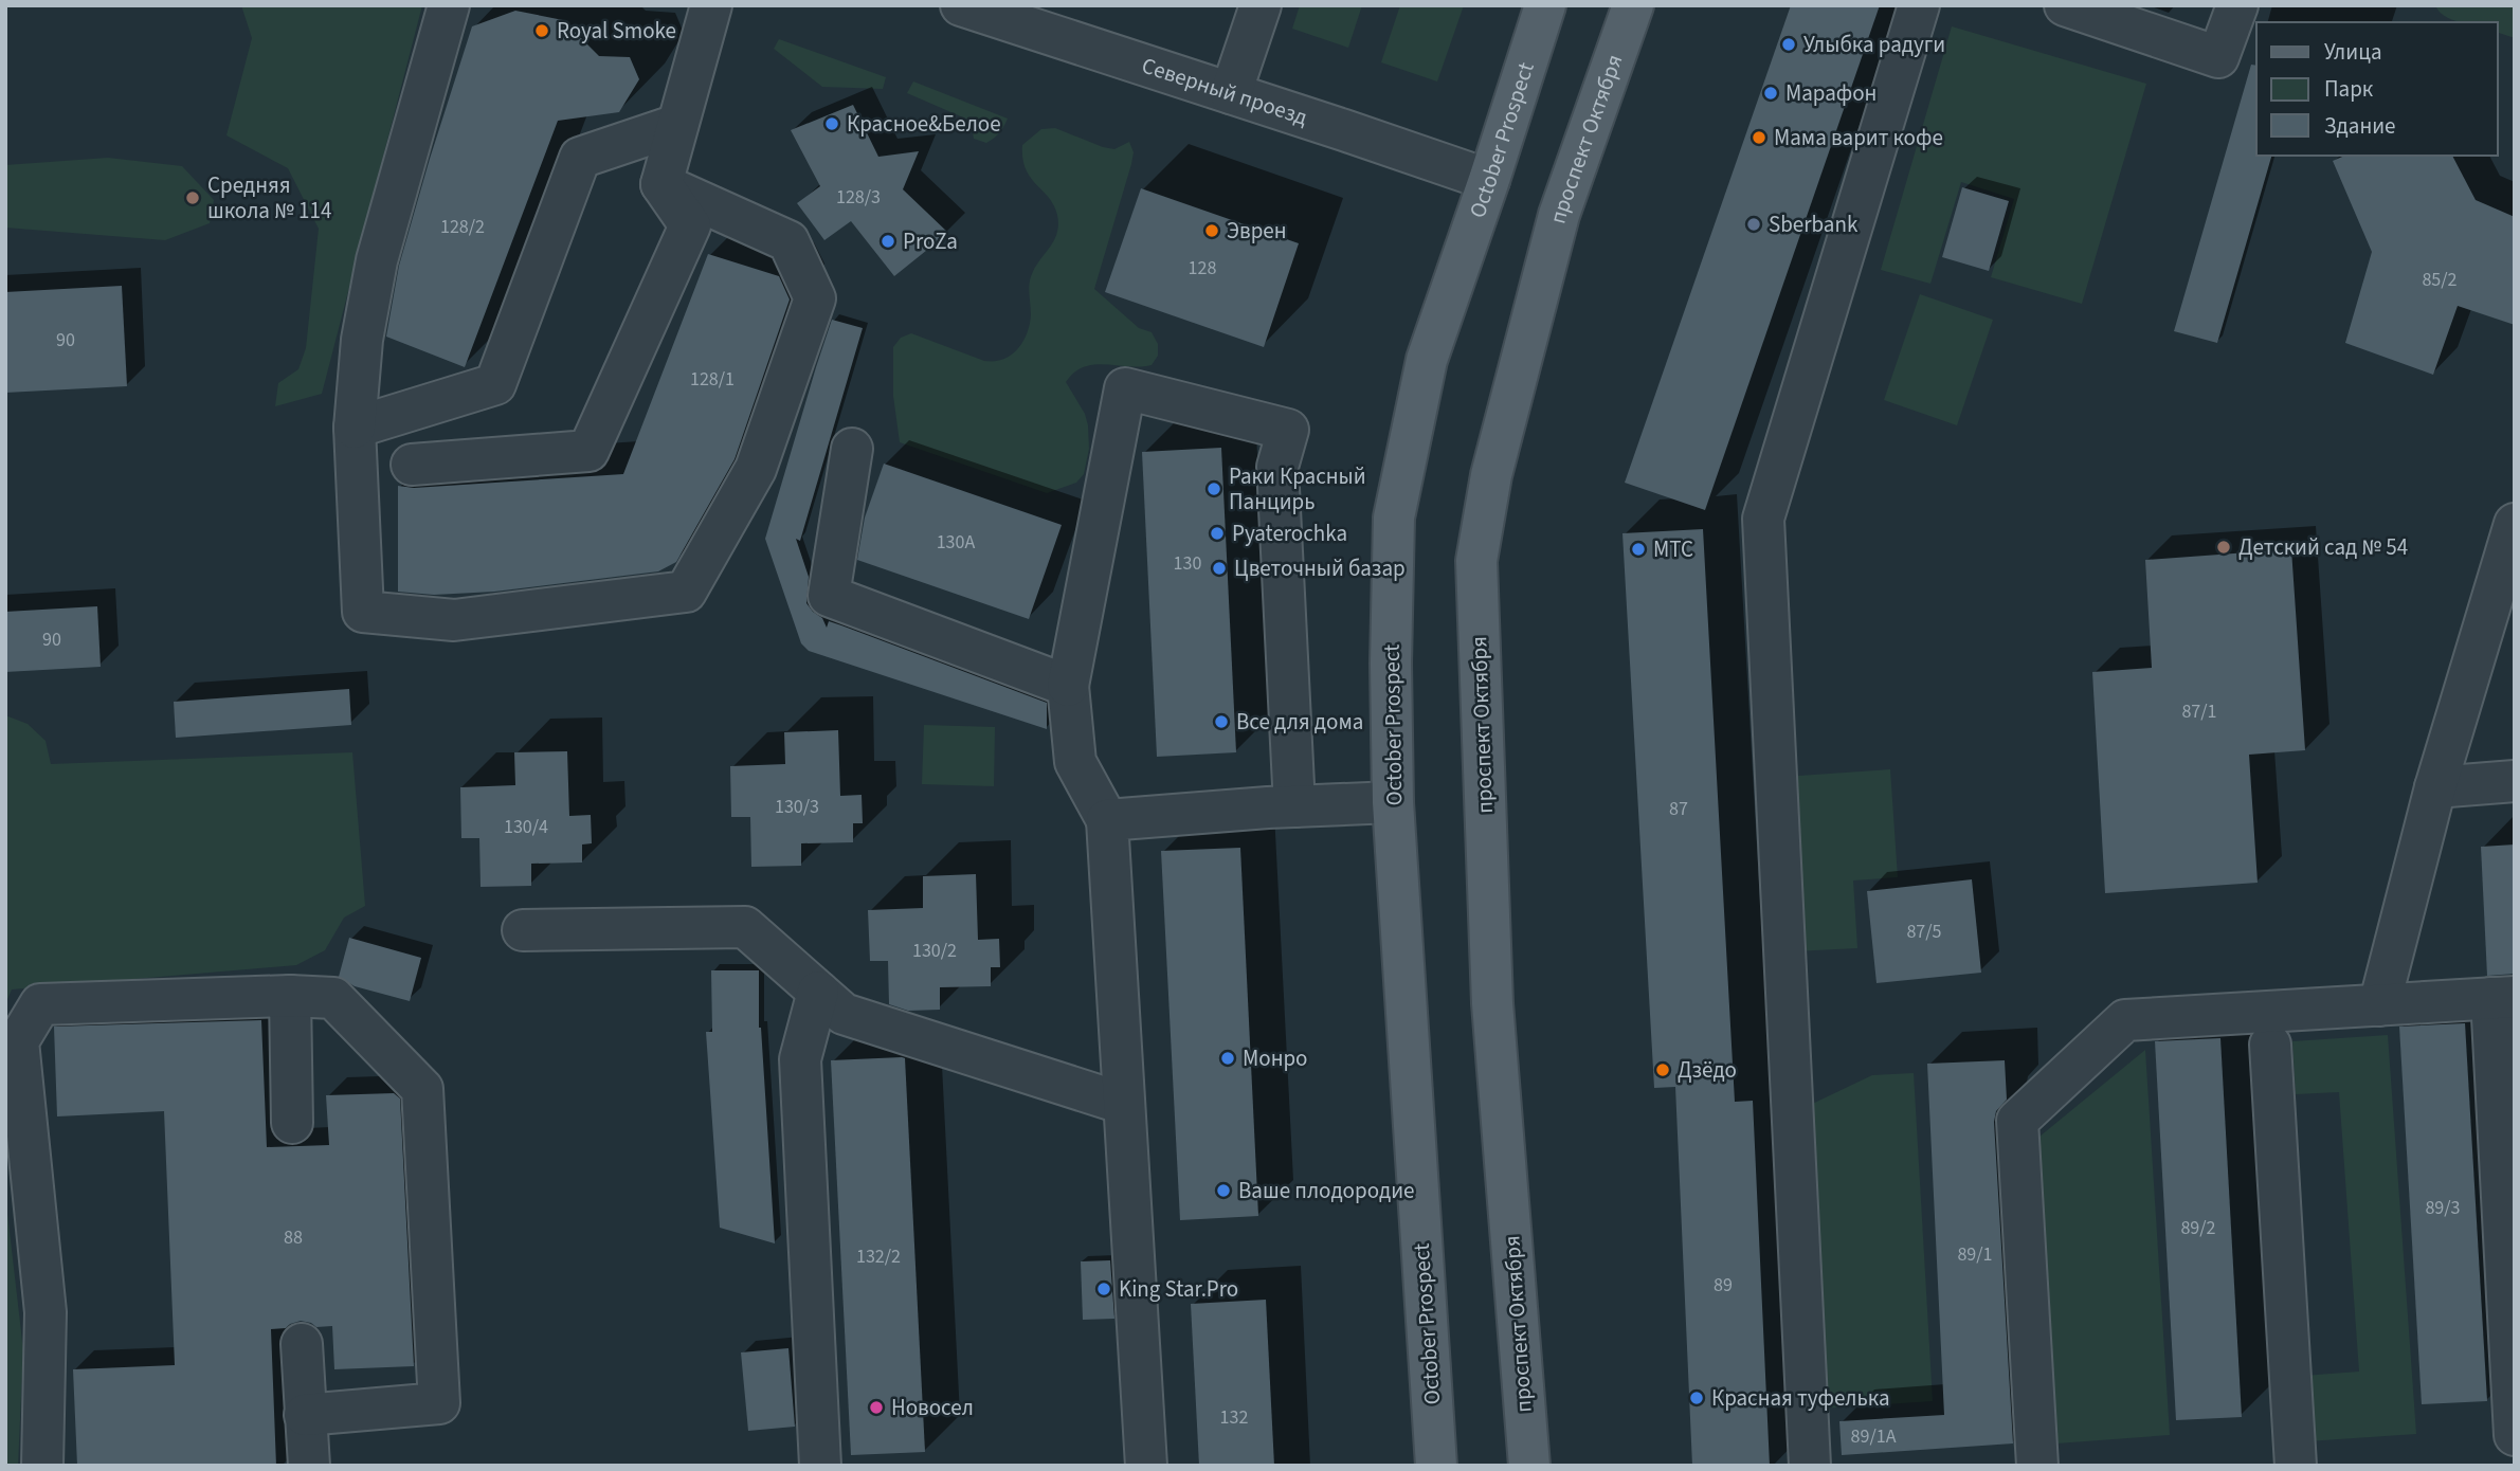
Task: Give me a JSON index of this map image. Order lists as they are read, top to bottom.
{
  "streets": {
    "main road": ["проспект Октября", "October Prospect"],
    "street": ["Северный проезд"]
  },
  "crossings": [
    ["Северный проезд", "October Prospect"]
  ],
  "places": [
    "Royal Smoke",
    "Улыбка радуги",
    "Марафон",
    "Красное&Белое",
    "Мама варит кофе",
    "Средняя школа № 114",
    "Sberbank",
    "Эврен",
    "ProZa",
    "Раки Красный Панцирь",
    "Pyaterochka",
    "Детский сад № 54",
    "МТС",
    "Цветочный базар",
    "Все для дома",
    "Монро",
    "Дзёдо",
    "Ваше плодородие",
    "King Star.Pro",
    "Красная туфелька",
    "Новосел"
  ],
  "house_numbers": [
    "128/3",
    "128/2",
    "128",
    "85/2",
    "90",
    "128/1",
    "130А",
    "130",
    "90",
    "87/1",
    "130/3",
    "87",
    "130/4",
    "87/5",
    "130/2",
    "89/3",
    "89/2",
    "88",
    "89/1",
    "132/2",
    "89",
    "132",
    "89/1А"
  ],
  "legend": ["Улица", "Парк", "Здание"]
}
